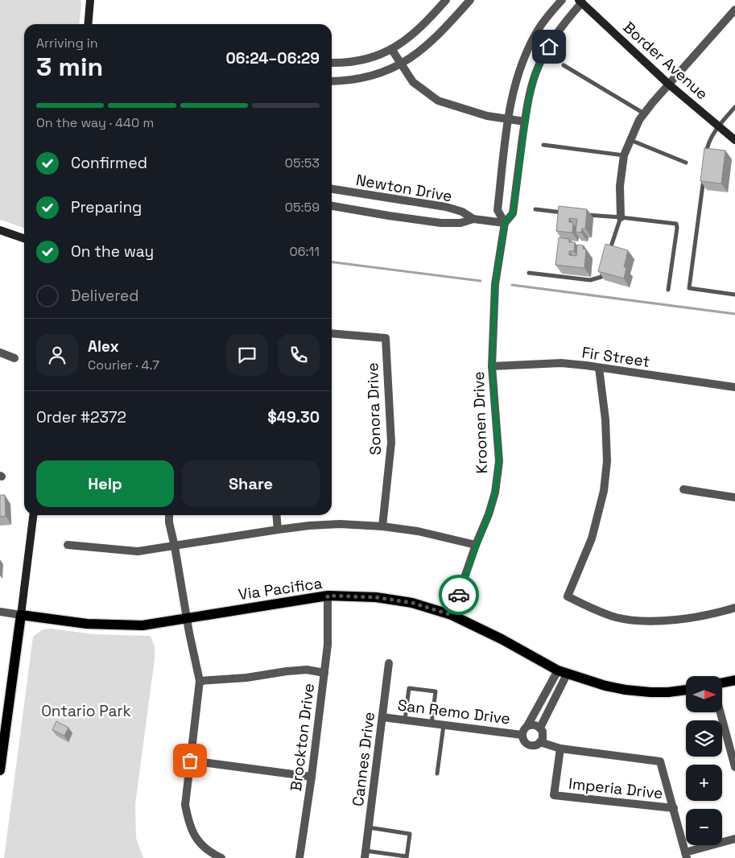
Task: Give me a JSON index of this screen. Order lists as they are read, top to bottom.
{
  "streets": {
    "main road": ["Via Pacifica"],
    "street": [
      "Border Avenue",
      "Newton Drive",
      "Fir Street",
      "Sonora Drive",
      "Kroonen Drive",
      "San Remo Drive",
      "Brockton Drive",
      "Cannes Drive",
      "Imperia Drive"
    ]
  },
  "crossings": [
    ["Border Avenue", "Kroonen Drive"],
    ["Newton Drive", "Kroonen Drive"],
    ["Fir Street", "Kroonen Drive"],
    ["Kroonen Drive", "Via Pacifica"],
    ["Via Pacifica", "Brockton Drive"],
    ["San Remo Drive", "Cannes Drive"]
  ],
  "parks": ["Ontario Park"],
  "north": "right",
  "page": {
    "heading": ["3 min", "Arriving in", "06:24–06:29"],
    "panel": [
      "Alex",
      "Courier · 4.7",
      "Order #2372",
      "$49.30"
    ],
    "bar": "On the way · 440 m",
    "list": [
      ["Confirmed", "05:53"],
      ["Preparing", "05:59"],
      ["On the way", "06:11"],
      "Delivered"
    ],
    "buttons": ["Help", "Share"],
    "map_buttons": ["+", "−"]
  }
}
